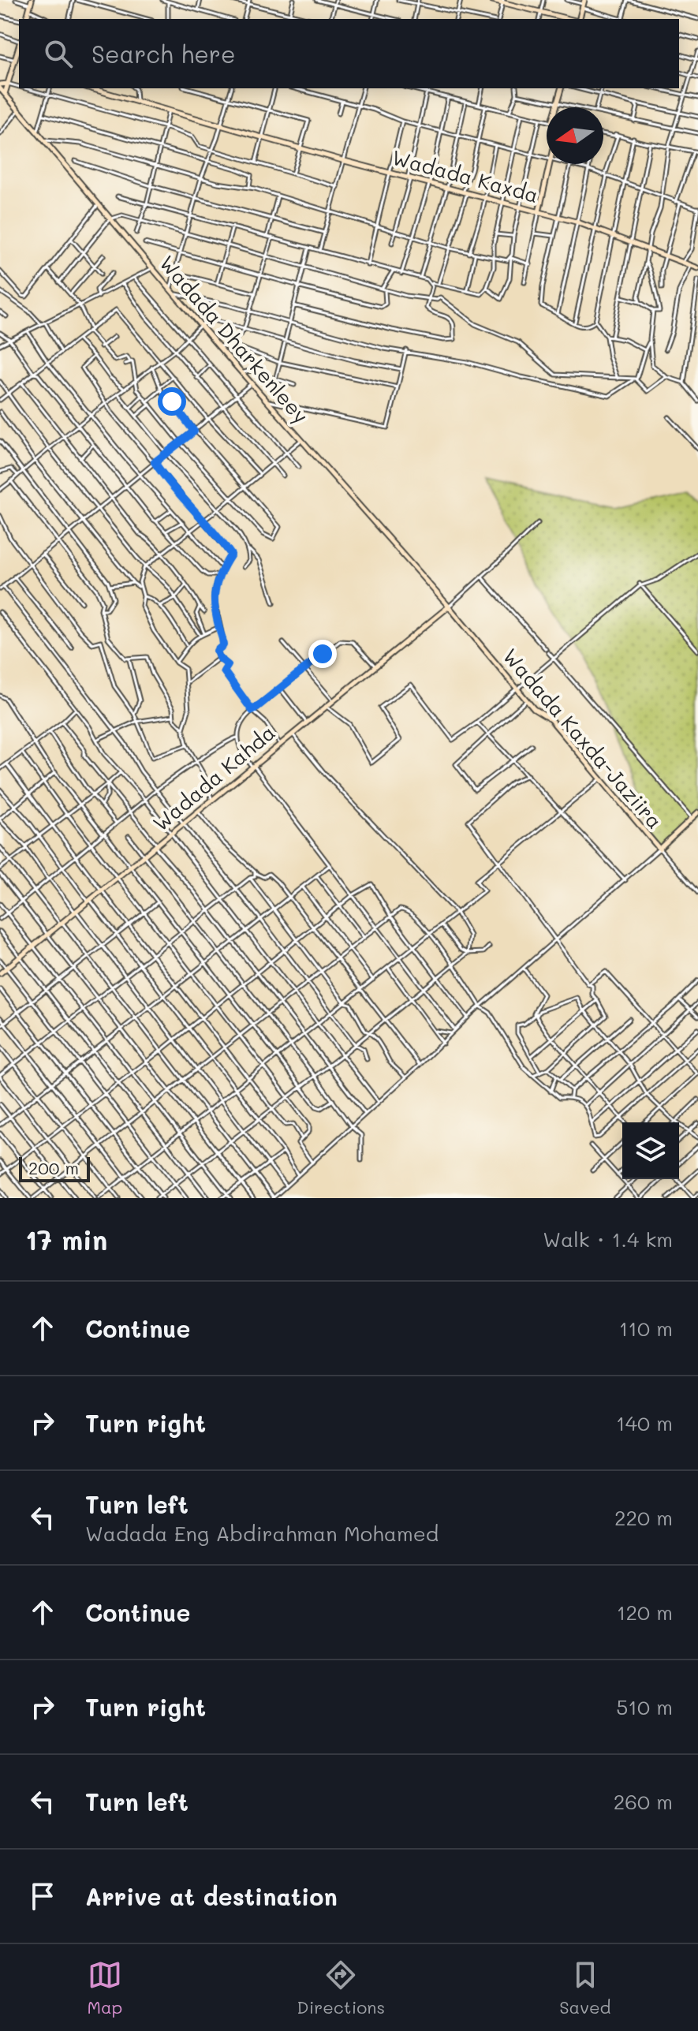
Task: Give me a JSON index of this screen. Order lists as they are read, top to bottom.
{
  "streets": {
    "main road": [
      "Wadada Kaxda",
      "Wadada Dharkenleey",
      "Wadada Kaxda-Jaziira",
      "Wadada Kahda"
    ]
  },
  "crossings": [
    ["Wadada Dharkenleey", "Wadada Kaxda-Jaziira"],
    ["Wadada Dharkenleey", "Wadada Kahda"],
    ["Wadada Kaxda-Jaziira", "Wadada Kahda"]
  ],
  "scale_bar": "200 m",
  "north": "left",
  "page": {
    "search": "Search here",
    "scale": "200 m",
    "heading": ["17 min", "Walk · 1.4 km"],
    "list": [
      ["Continue", "110 m"],
      ["Turn right", "140 m"],
      ["Turn left", "Wadada Eng Abdirahman Mohamed", "220 m"],
      ["Continue", "120 m"],
      ["Turn right", "510 m"],
      ["Turn left", "260 m"],
      "Arrive at destination"
    ],
    "nav": ["Map", "Directions", "Saved"]
  }
}
